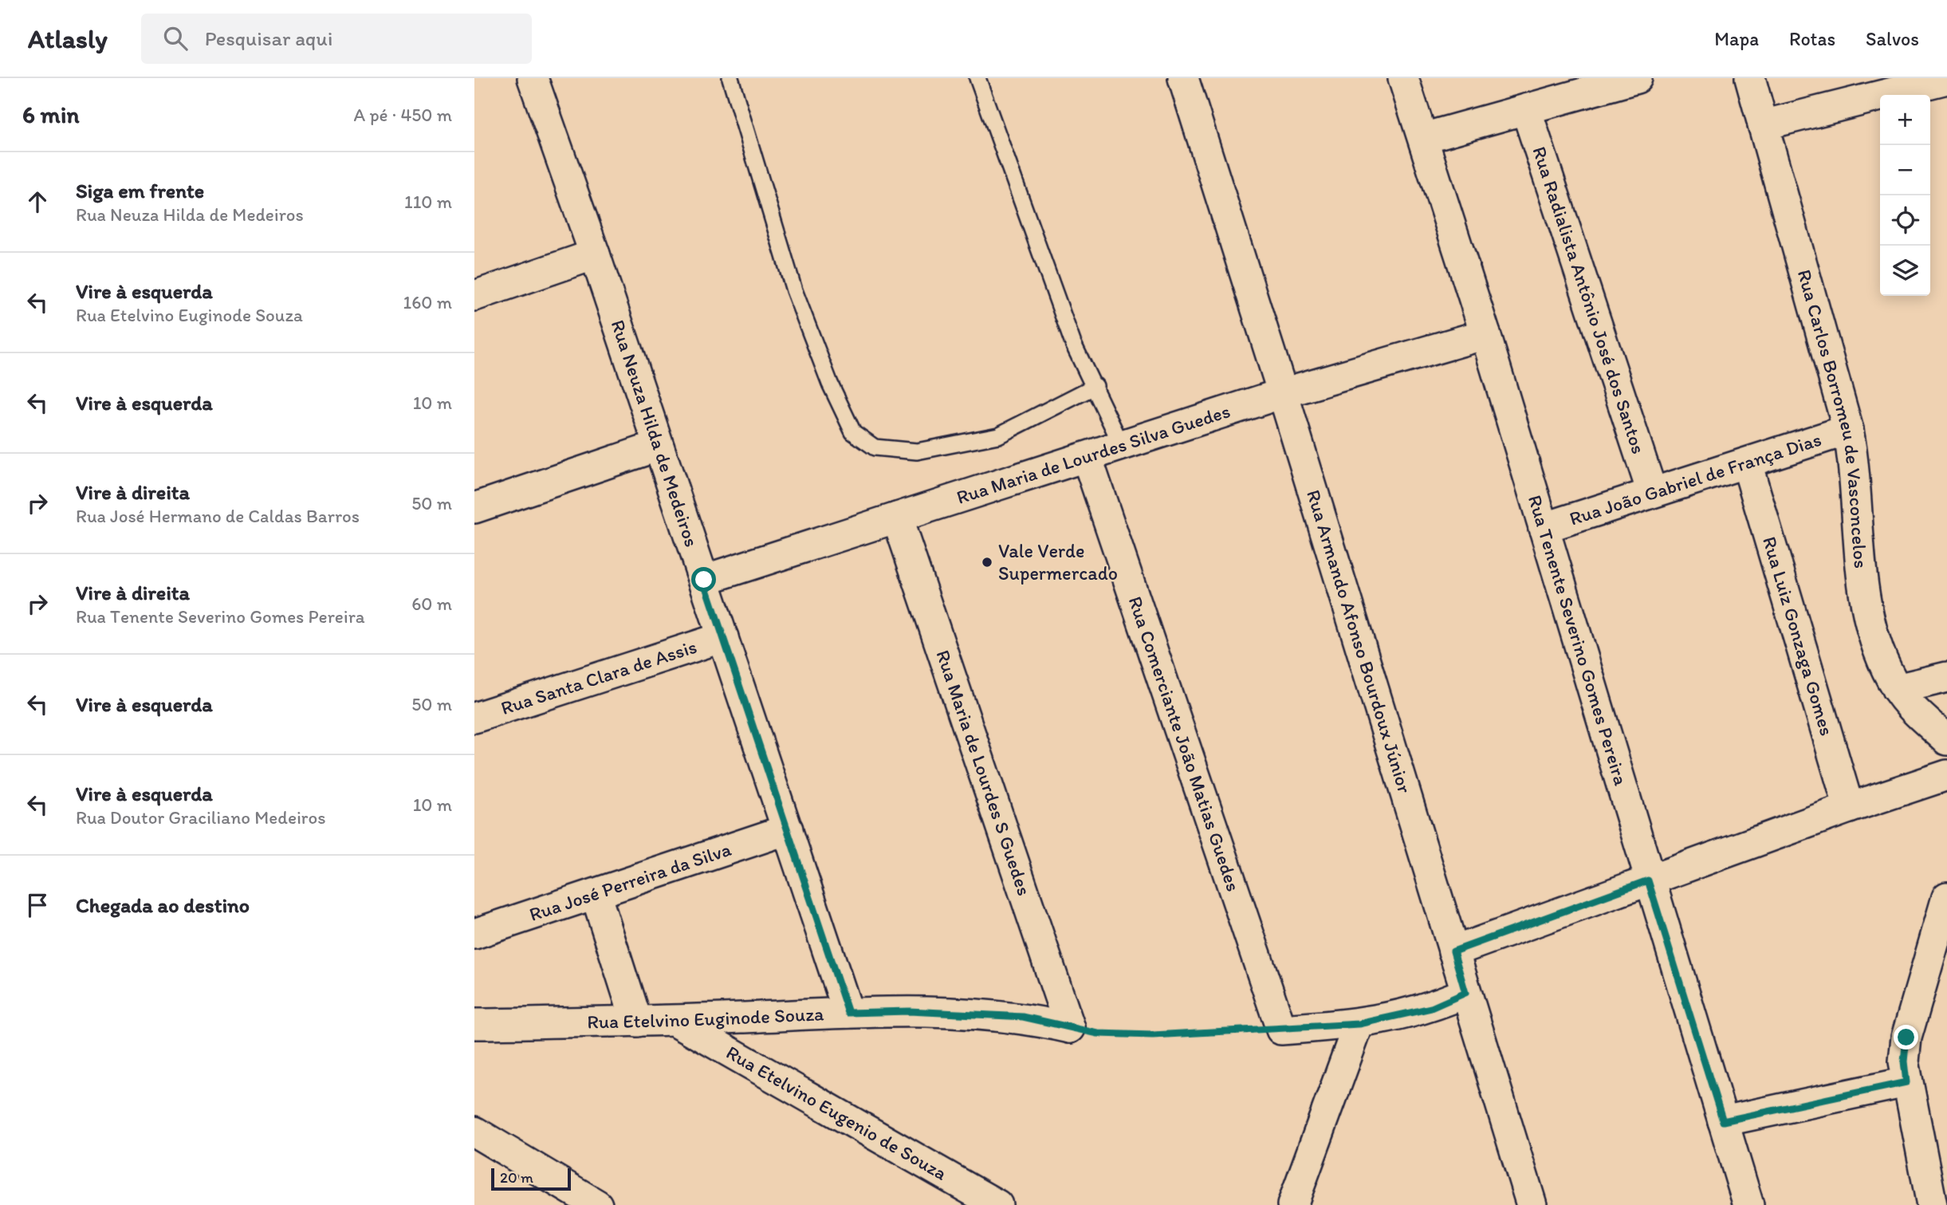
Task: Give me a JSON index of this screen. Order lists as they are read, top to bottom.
{
  "streets": {
    "street": [
      "Rua Radialista Antônio José dos Santos",
      "Rua Carlos Borromeu de Vasconcelos",
      "Rua Neuza Hilda de Medeiros",
      "Rua Maria de Lourdes Silva Guedes",
      "Rua João Gabriel de França Dias",
      "Rua Luiz Gonzaga Gomes",
      "Rua Armando Afonso Bourdoux Júnior",
      "Rua Tenente Severino Gomes Pereira",
      "Rua Santa Clara de Assis",
      "Rua Comerciante João Matias Guedes",
      "Rua Maria de Lourdes S Guedes",
      "Rua José Perreira da Silva",
      "Rua Etelvino Euginode Souza",
      "Rua Etelvino Eugenio de Souza"
    ]
  },
  "crossings": [
    ["Rua Radialista Antônio José dos Santos", "Rua João Gabriel de França Dias"],
    ["Rua Carlos Borromeu de Vasconcelos", "Rua João Gabriel de França Dias"],
    ["Rua Neuza Hilda de Medeiros", "Rua Maria de Lourdes Silva Guedes"],
    ["Rua Neuza Hilda de Medeiros", "Rua Santa Clara de Assis"],
    ["Rua Neuza Hilda de Medeiros", "Rua José Perreira da Silva"],
    ["Rua Neuza Hilda de Medeiros", "Rua Etelvino Euginode Souza"],
    ["Rua Maria de Lourdes Silva Guedes", "Rua Armando Afonso Bourdoux Júnior"],
    ["Rua Maria de Lourdes Silva Guedes", "Rua Tenente Severino Gomes Pereira"],
    ["Rua Maria de Lourdes Silva Guedes", "Rua Comerciante João Matias Guedes"],
    ["Rua Maria de Lourdes Silva Guedes", "Rua Maria de Lourdes S Guedes"],
    ["Rua João Gabriel de França Dias", "Rua Luiz Gonzaga Gomes"],
    ["Rua João Gabriel de França Dias", "Rua Tenente Severino Gomes Pereira"],
    ["Rua Maria de Lourdes S Guedes", "Rua Etelvino Euginode Souza"],
    ["Rua Etelvino Euginode Souza", "Rua Etelvino Eugenio de Souza"]
  ],
  "places": ["Vale Verde Supermercado"],
  "scale_bar": "20 m",
  "page": {
    "header": "Atlasly",
    "search": "Pesquisar aqui",
    "nav": ["Mapa", "Rotas", "Salvos"],
    "heading": ["6 min", "A pé · 450 m"],
    "map_buttons": ["+", "−"],
    "list": [
      ["Siga em frente", "Rua Neuza Hilda de Medeiros", "110 m"],
      ["Vire à esquerda", "Rua Etelvino Euginode Souza", "160 m"],
      ["Vire à esquerda", "10 m"],
      ["Vire à direita", "Rua José Hermano de Caldas Barros", "50 m"],
      ["Vire à direita", "Rua Tenente Severino Gomes Pereira", "60 m"],
      ["Vire à esquerda", "50 m"],
      ["Vire à esquerda", "Rua Doutor Graciliano Medeiros", "10 m"],
      "Chegada ao destino"
    ],
    "scale": "20 m"
  }
}
